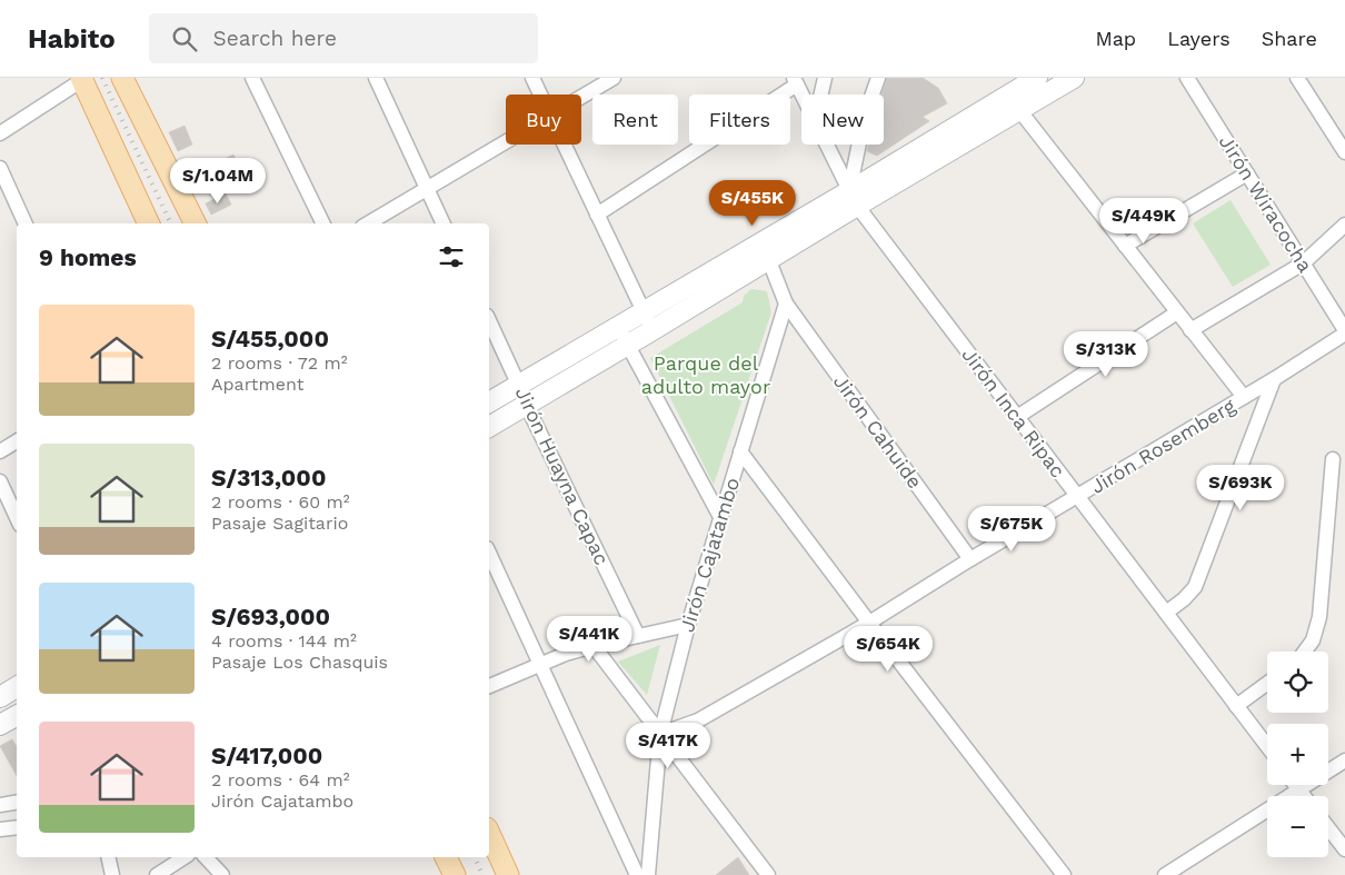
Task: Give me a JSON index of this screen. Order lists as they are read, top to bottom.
{
  "streets": {
    "street": [
      "Jirón Wiracocha",
      "Jirón Inca Ripac",
      "Jirón Cahuide",
      "Jirón Rosemberg",
      "Jirón Huayna Capac",
      "Jirón Cajatambo"
    ]
  },
  "crossings": [
    ["Jirón Wiracocha", "Jirón Rosemberg"],
    ["Jirón Inca Ripac", "Jirón Rosemberg"],
    ["Jirón Cahuide", "Jirón Rosemberg"],
    ["Jirón Cahuide", "Jirón Cajatambo"],
    ["Jirón Rosemberg", "Jirón Cajatambo"]
  ],
  "parks": ["Parque del adulto mayor"],
  "page": {
    "header": "Habito",
    "search": "Search here",
    "nav": ["Map", "Layers", "Share"],
    "chip": [
      "Buy",
      "Rent",
      "Filters",
      "New"
    ],
    "price": [
      "S/1.04M",
      "S/455K",
      "S/449K",
      "S/313K",
      "S/693K",
      "S/675K",
      "S/441K",
      "S/654K",
      "S/417K"
    ],
    "heading": "9 homes",
    "list": [
      {
        "name": "S/455,000",
        "note": "2 rooms · 72 m² · Apartment"
      },
      {
        "name": "S/313,000",
        "note": "2 rooms · 60 m² · Pasaje Sagitario"
      },
      {
        "name": "S/693,000",
        "note": "4 rooms · 144 m² · Pasaje Los Chasquis"
      },
      {
        "name": "S/417,000",
        "note": "2 rooms · 64 m² · Jirón Cajatambo"
      }
    ],
    "map_buttons": ["+", "−"]
  }
}
